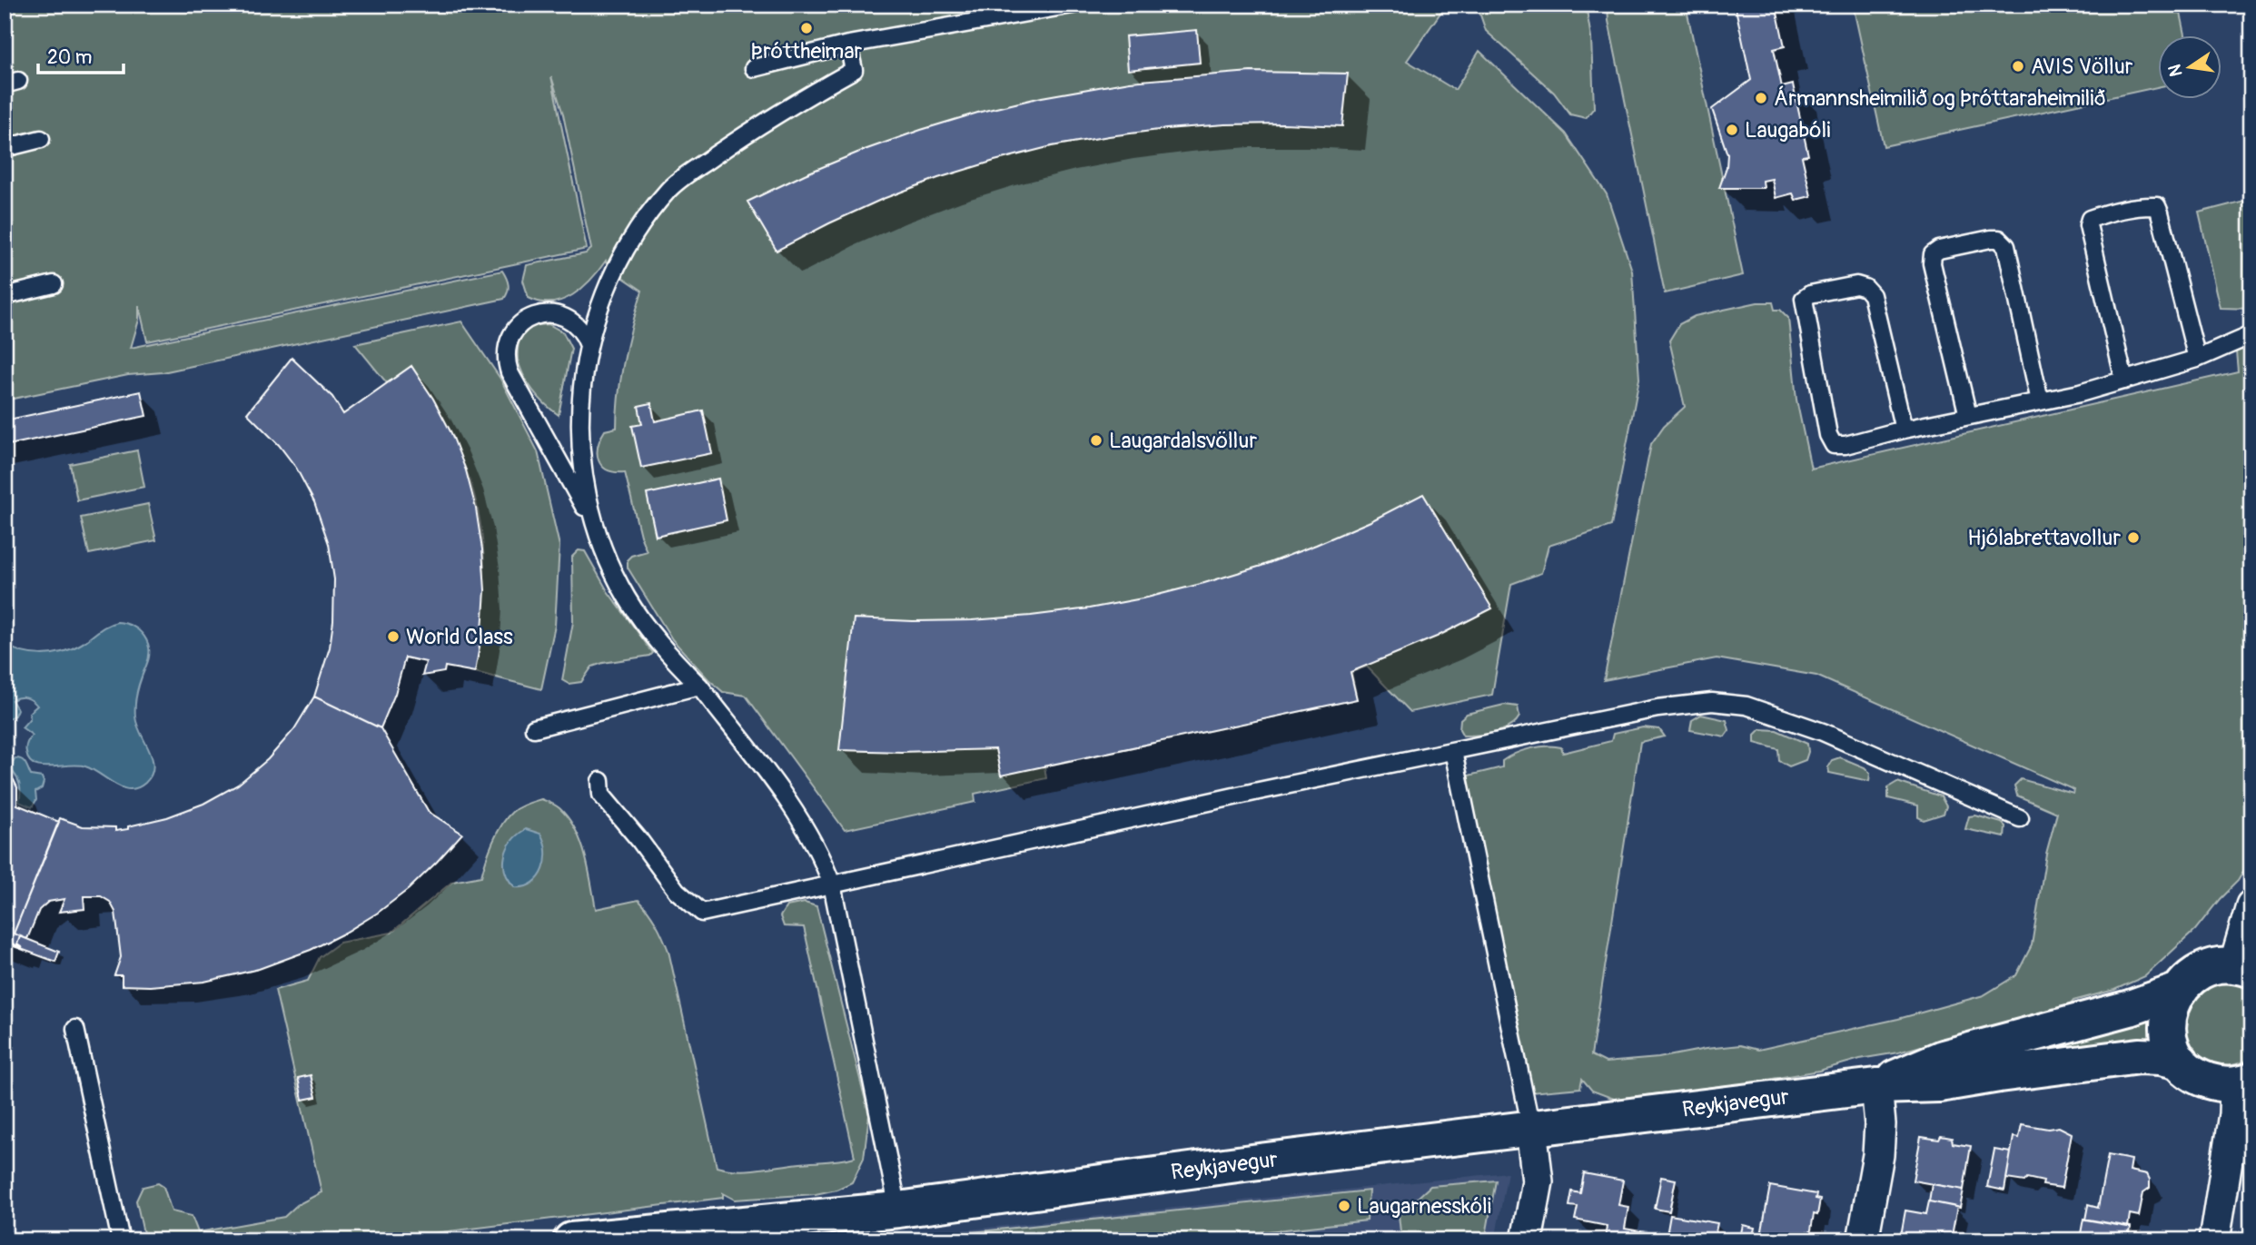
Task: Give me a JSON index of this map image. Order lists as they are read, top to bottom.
{
  "streets": {
    "street": ["Reykjavegur"]
  },
  "places": [
    "Þróttheimar",
    "AVIS Völlur",
    "Ármannsheimilið og Þróttaraheimilið",
    "Laugabóli",
    "Laugardalsvöllur",
    "Hjólabrettavollur",
    "World Class",
    "Laugarnesskóli"
  ],
  "scale_bar": "20 m",
  "north": "left"
}
